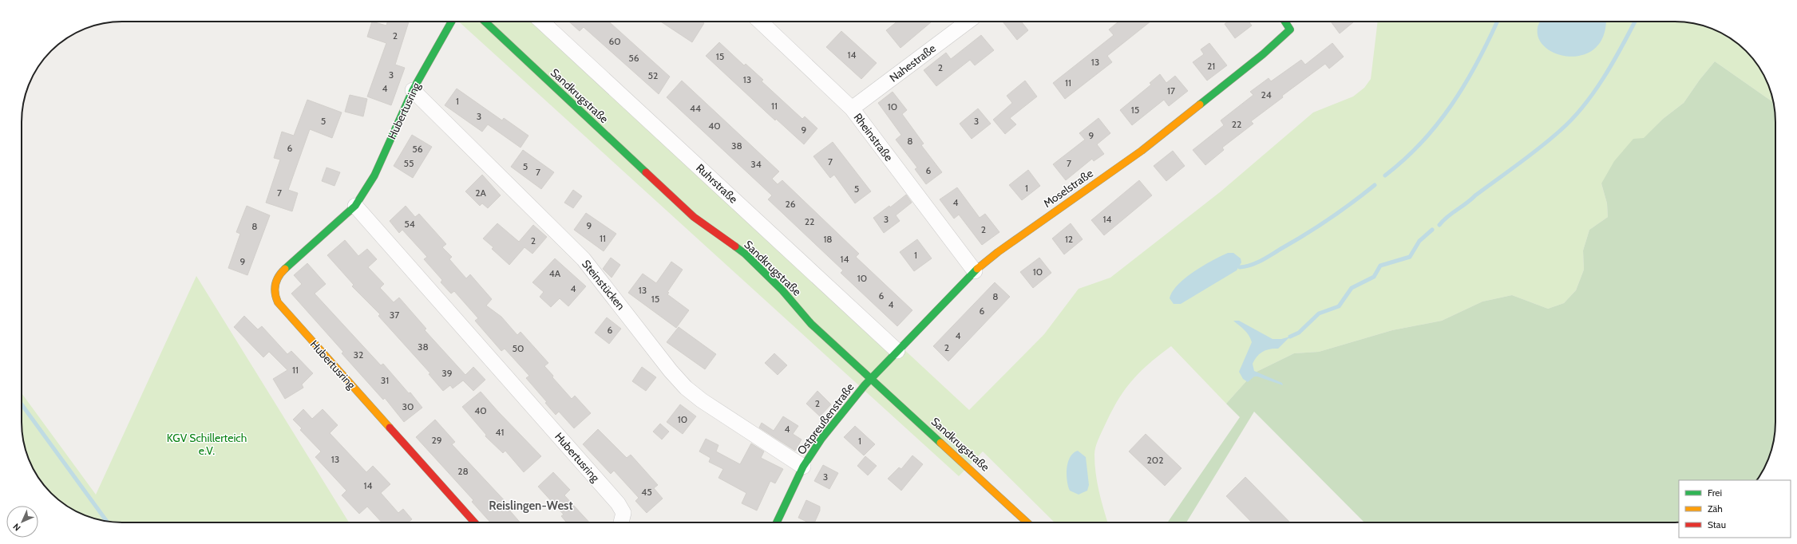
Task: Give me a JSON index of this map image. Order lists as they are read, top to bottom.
{
  "streets": {
    "street": [
      "Nahestraße",
      "Sandkrugstraße",
      "Hubertusring",
      "Rheinstraße",
      "Ruhrstraße",
      "Moselstraße",
      "Steinstücken",
      "Ostpreußenstraße"
    ]
  },
  "crossings": [
    ["Nahestraße", "Rheinstraße"],
    ["Sandkrugstraße", "Moselstraße"],
    ["Sandkrugstraße", "Ostpreußenstraße"],
    ["Hubertusring", "Steinstücken"],
    ["Rheinstraße", "Moselstraße"],
    ["Ruhrstraße", "Moselstraße"],
    ["Moselstraße", "Ostpreußenstraße"],
    ["Steinstücken", "Ostpreußenstraße"]
  ],
  "districts": ["Reislingen-West"],
  "parks": ["KGV Schillerteich e.V."],
  "house_numbers": [
    "2",
    "60",
    "14",
    "15",
    "56",
    "13",
    "21",
    "2",
    "3",
    "52",
    "13",
    "11",
    "4",
    "17",
    "24",
    "1",
    "11",
    "10",
    "44",
    "15",
    "3",
    "5",
    "3",
    "22",
    "40",
    "9",
    "9",
    "8",
    "38",
    "6",
    "56",
    "7",
    "55",
    "7",
    "34",
    "5",
    "6",
    "7",
    "1",
    "5",
    "7",
    "2A",
    "4",
    "26",
    "3",
    "14",
    "22",
    "54",
    "9",
    "8",
    "2",
    "11",
    "18",
    "12",
    "2",
    "1",
    "14",
    "9",
    "10",
    "4A",
    "10",
    "4",
    "13",
    "6",
    "8",
    "15",
    "4",
    "6",
    "37",
    "6",
    "4",
    "38",
    "2",
    "50",
    "32",
    "11",
    "39",
    "31",
    "2",
    "30",
    "40",
    "10",
    "4",
    "41",
    "29",
    "1",
    "13",
    "202",
    "28",
    "3",
    "14",
    "45"
  ],
  "legend": ["Frei", "Zäh", "Stau"],
  "north": "bottom left"
}
